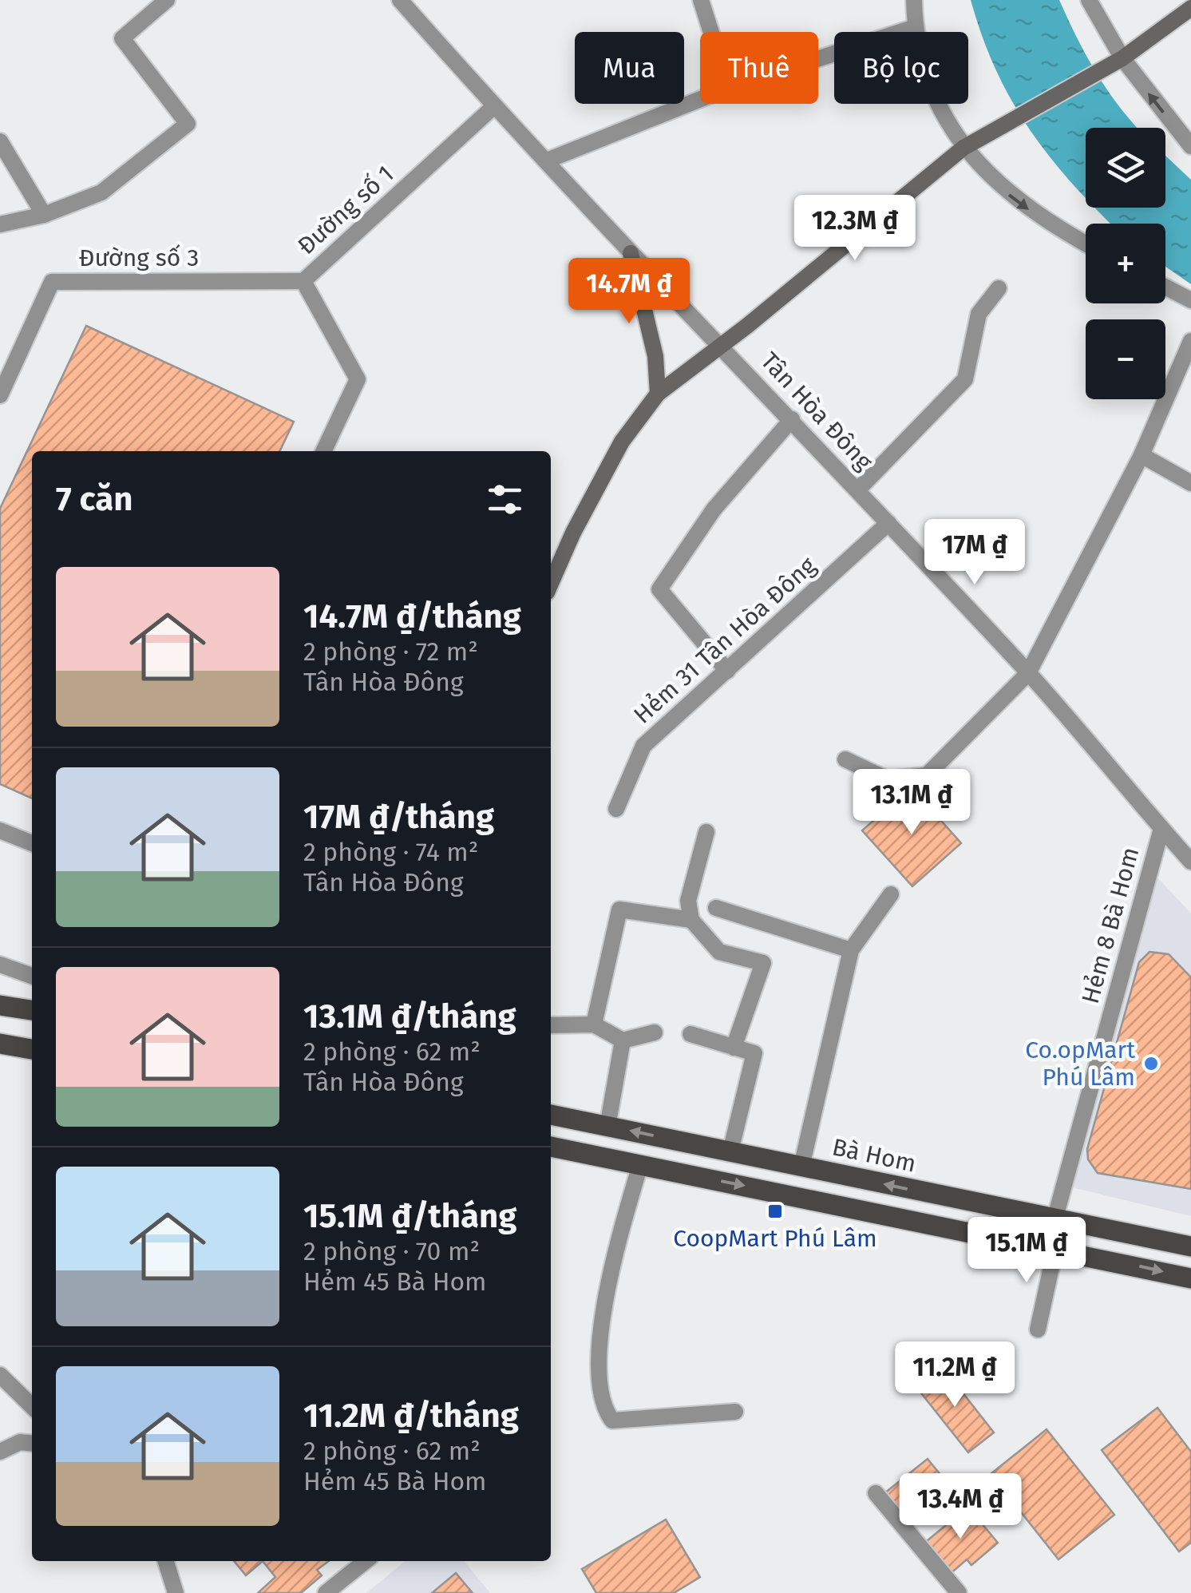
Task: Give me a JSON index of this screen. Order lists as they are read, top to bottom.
{
  "streets": {
    "main road": ["Bà Hom"],
    "street": [
      "Đường số 1",
      "Đường số 3",
      "Tân Hòa Đông",
      "Hẻm 31 Tân Hòa Đông",
      "Hẻm 8 Bà Hom"
    ]
  },
  "crossings": [
    ["Đường số 1", "Đường số 3"],
    ["Đường số 1", "Tân Hòa Đông"],
    ["Tân Hòa Đông", "Hẻm 31 Tân Hòa Đông"],
    ["Tân Hòa Đông", "Hẻm 8 Bà Hom"],
    ["Hẻm 8 Bà Hom", "Bà Hom"]
  ],
  "places": {
    "other": ["Co.opMart Phú Lâm"],
    "transit": ["CoopMart Phú Lâm"]
  },
  "page": {
    "chip": ["Mua", "Thuê", "Bộ lọc"],
    "map_buttons": ["+", "−"],
    "price": [
      "12.3M ₫",
      "14.7M ₫",
      "17M ₫",
      "13.1M ₫",
      "15.1M ₫",
      "11.2M ₫",
      "13.4M ₫"
    ],
    "heading": "7 căn",
    "list": [
      {
        "name": "14.7M ₫/tháng",
        "note": "2 phòng · 72 m² · Tân Hòa Đông"
      },
      {
        "name": "17M ₫/tháng",
        "note": "2 phòng · 74 m² · Tân Hòa Đông"
      },
      {
        "name": "13.1M ₫/tháng",
        "note": "2 phòng · 62 m² · Tân Hòa Đông"
      },
      {
        "name": "15.1M ₫/tháng",
        "note": "2 phòng · 70 m² · Hẻm 45 Bà Hom"
      },
      {
        "name": "11.2M ₫/tháng",
        "note": "2 phòng · 62 m² · Hẻm 45 Bà Hom"
      }
    ]
  }
}
